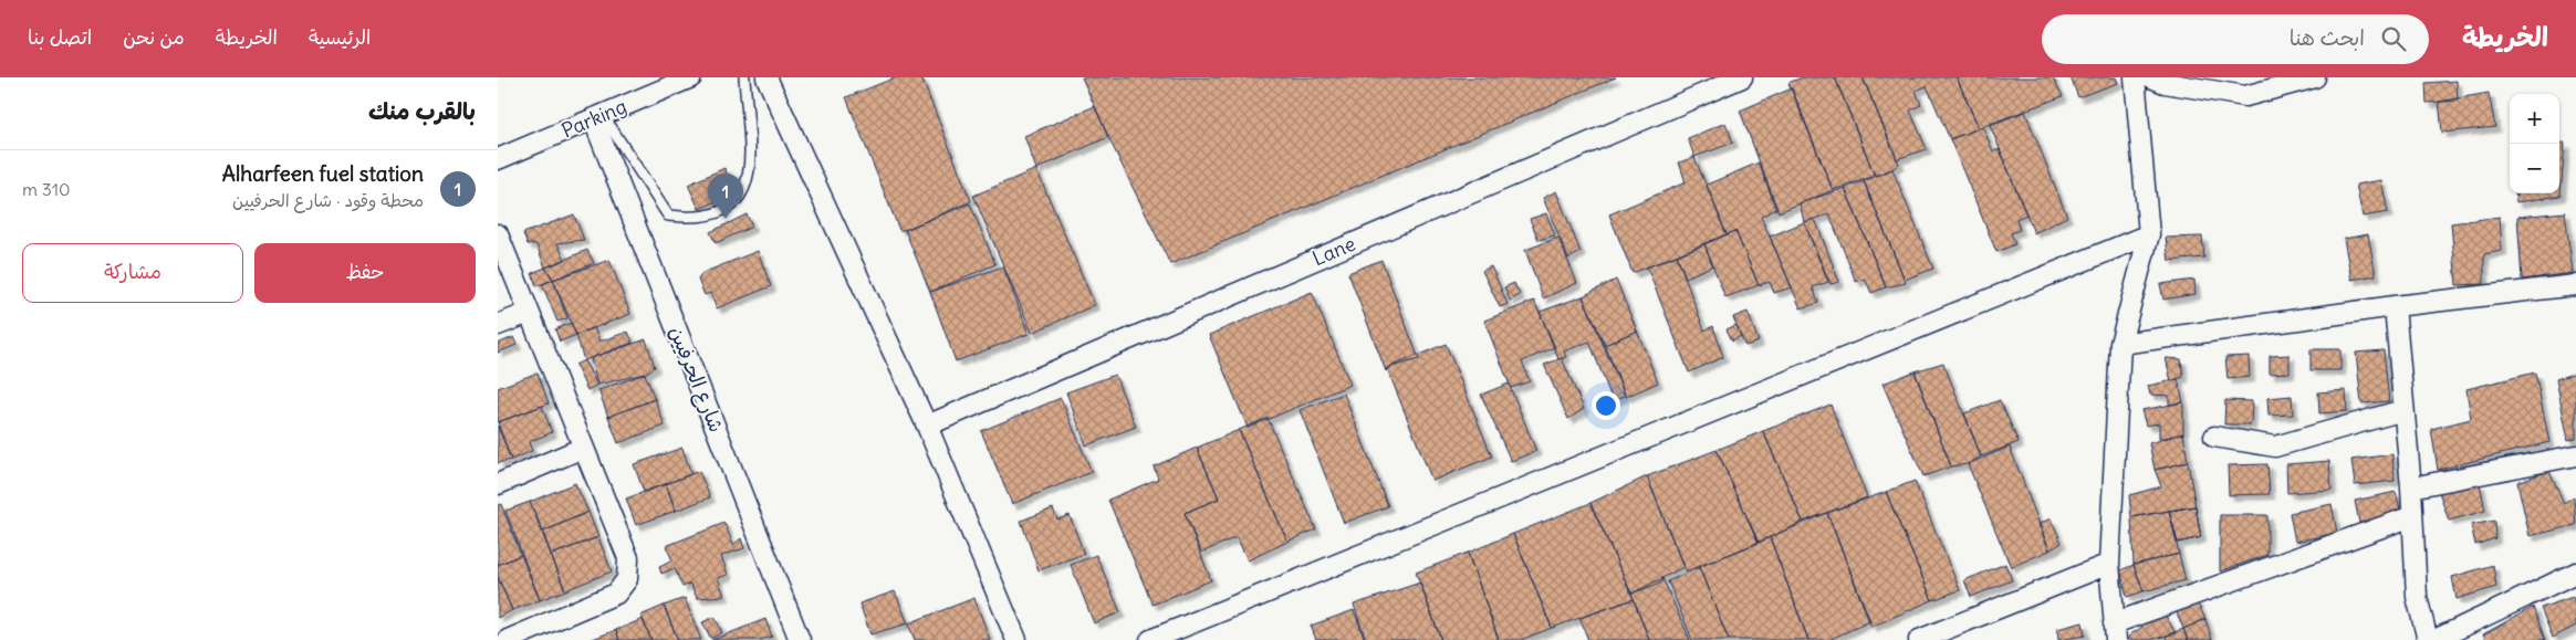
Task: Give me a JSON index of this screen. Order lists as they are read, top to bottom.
{
  "streets": {
    "street": ["Parking", "Lane", "شارع الحرفيين"]
  },
  "crossings": [
    ["Parking", "شارع الحرفيين"]
  ],
  "page": {
    "header": "الخريطة",
    "search": "ابحث هنا",
    "nav": [
      "الرئيسية",
      "الخريطة",
      "من نحن",
      "اتصل بنا"
    ],
    "heading": "بالقرب منك",
    "map_buttons": ["+", "−"],
    "list": [
      {
        "mark": "1",
        "name": "Alharfeen fuel station",
        "note": "محطة وقود · شارع الحرفيين",
        "value": "310 m"
      }
    ],
    "pins": "1",
    "buttons": ["حفظ", "مشاركة"]
  }
}
